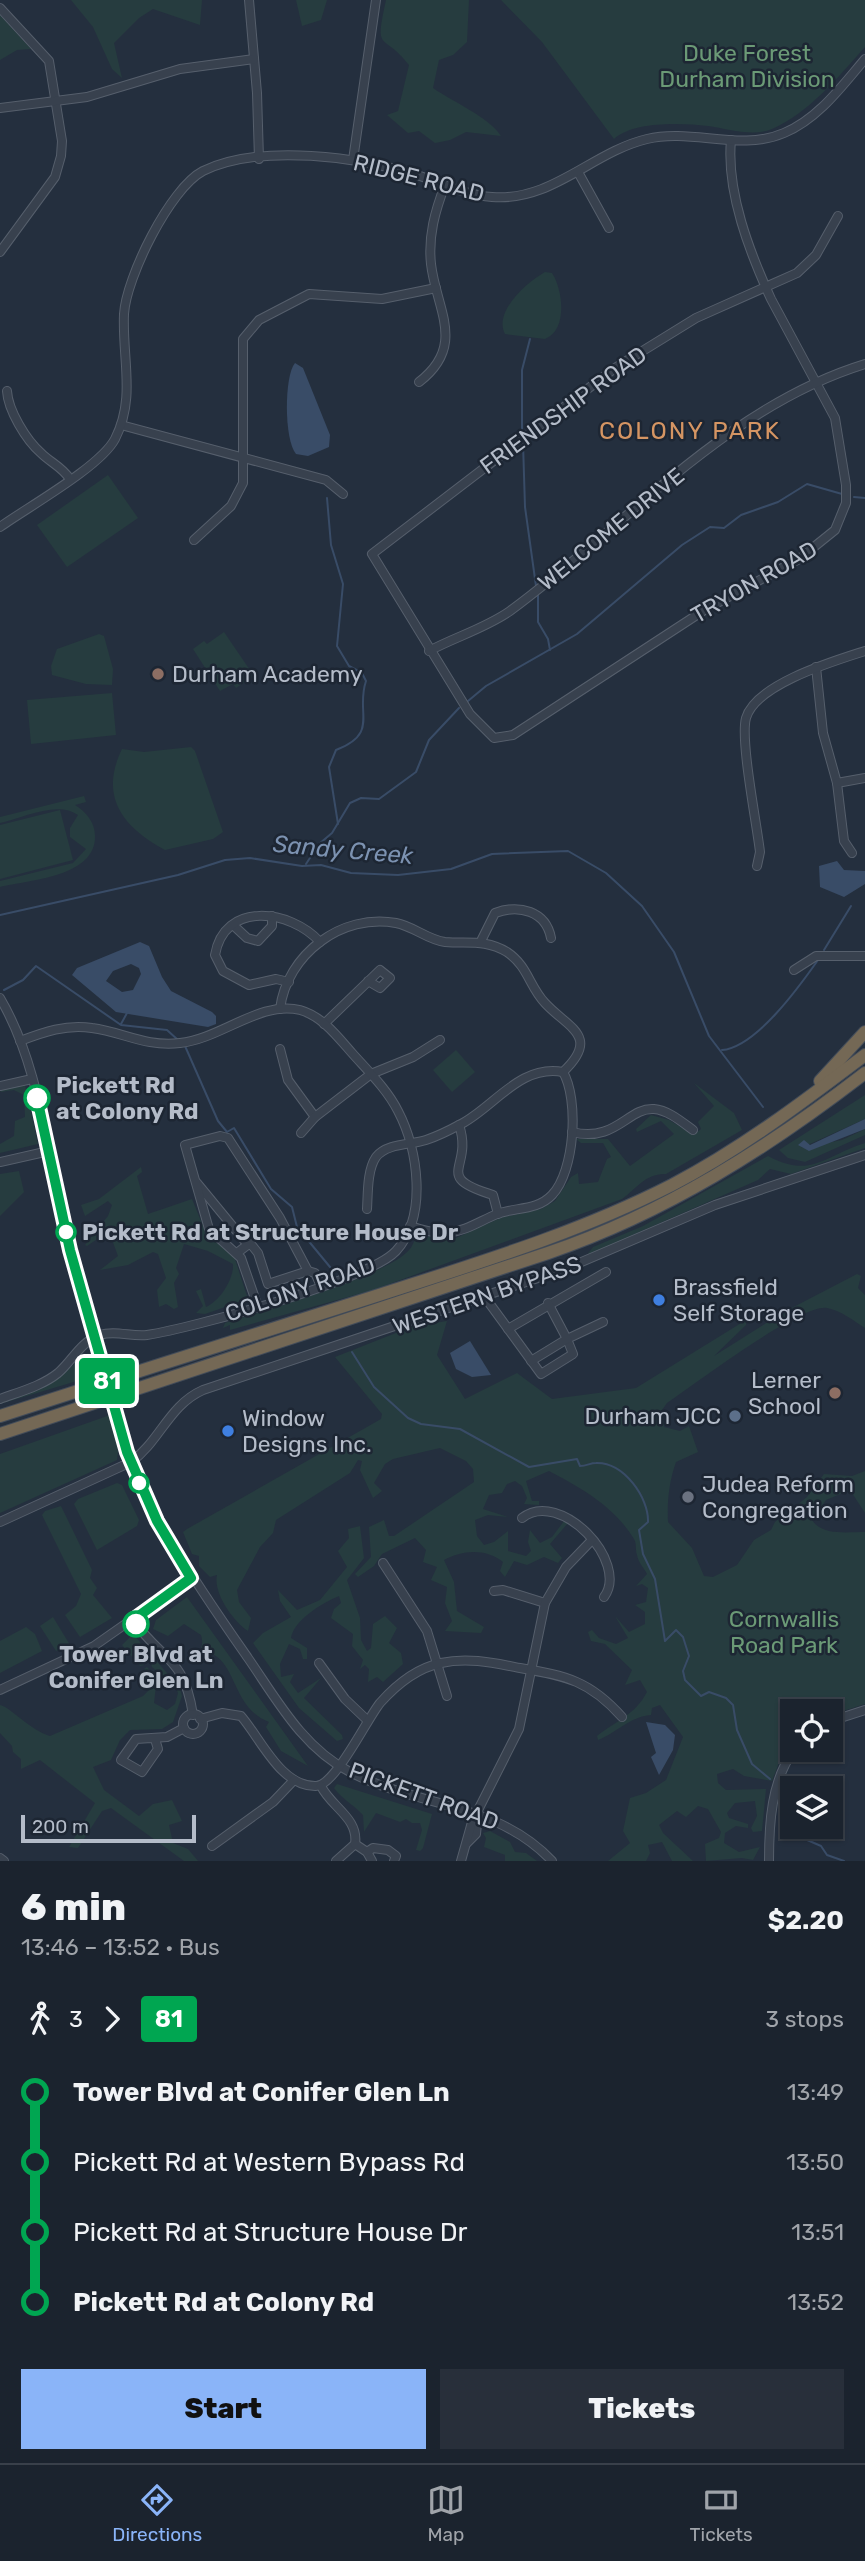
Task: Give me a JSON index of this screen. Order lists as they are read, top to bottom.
{
  "streets": {
    "street": [
      "RIDGE ROAD",
      "FRIENDSHIP ROAD",
      "WELCOME DRIVE",
      "TRYON ROAD",
      "COLONY ROAD",
      "WESTERN BYPASS",
      "PICKETT ROAD"
    ]
  },
  "crossings": [
    ["RIDGE ROAD", "TRYON ROAD"],
    ["FRIENDSHIP ROAD", "WELCOME DRIVE"],
    ["FRIENDSHIP ROAD", "TRYON ROAD"],
    ["WELCOME DRIVE", "TRYON ROAD"],
    ["COLONY ROAD", "PICKETT ROAD"],
    ["WESTERN BYPASS", "PICKETT ROAD"]
  ],
  "districts": ["COLONY PARK"],
  "water": ["Sandy Creek"],
  "parks": ["Duke Forest Durham Division", "Cornwallis Road Park"],
  "places": [
    "Durham Academy",
    "Pickett Rd at Colony Rd",
    "Pickett Rd at Structure House Dr",
    "Brassfield Self Storage",
    "Lerner School",
    "Durham JCC",
    "Window Designs Inc.",
    "Judea Reform Congregation",
    "Tower Blvd at Conifer Glen Ln"
  ],
  "lines": ["bus line 81"],
  "scale_bar": "200 m",
  "page": {
    "on_map": "81",
    "scale": "200 m",
    "heading": ["6 min", "13:46 – 13:52 · Bus", "$2.20"],
    "legs": ["3", "81", "3 stops"],
    "list": [
      {
        "name": "Tower Blvd at Conifer Glen Ln",
        "value": "13:49"
      },
      {
        "name": "Pickett Rd at Western Bypass Rd",
        "value": "13:50"
      },
      {
        "name": "Pickett Rd at Structure House Dr",
        "value": "13:51"
      },
      {
        "name": "Pickett Rd at Colony Rd",
        "value": "13:52"
      }
    ],
    "buttons": ["Start", "Tickets"],
    "tabs": ["Directions", "Map", "Tickets"]
  }
}
